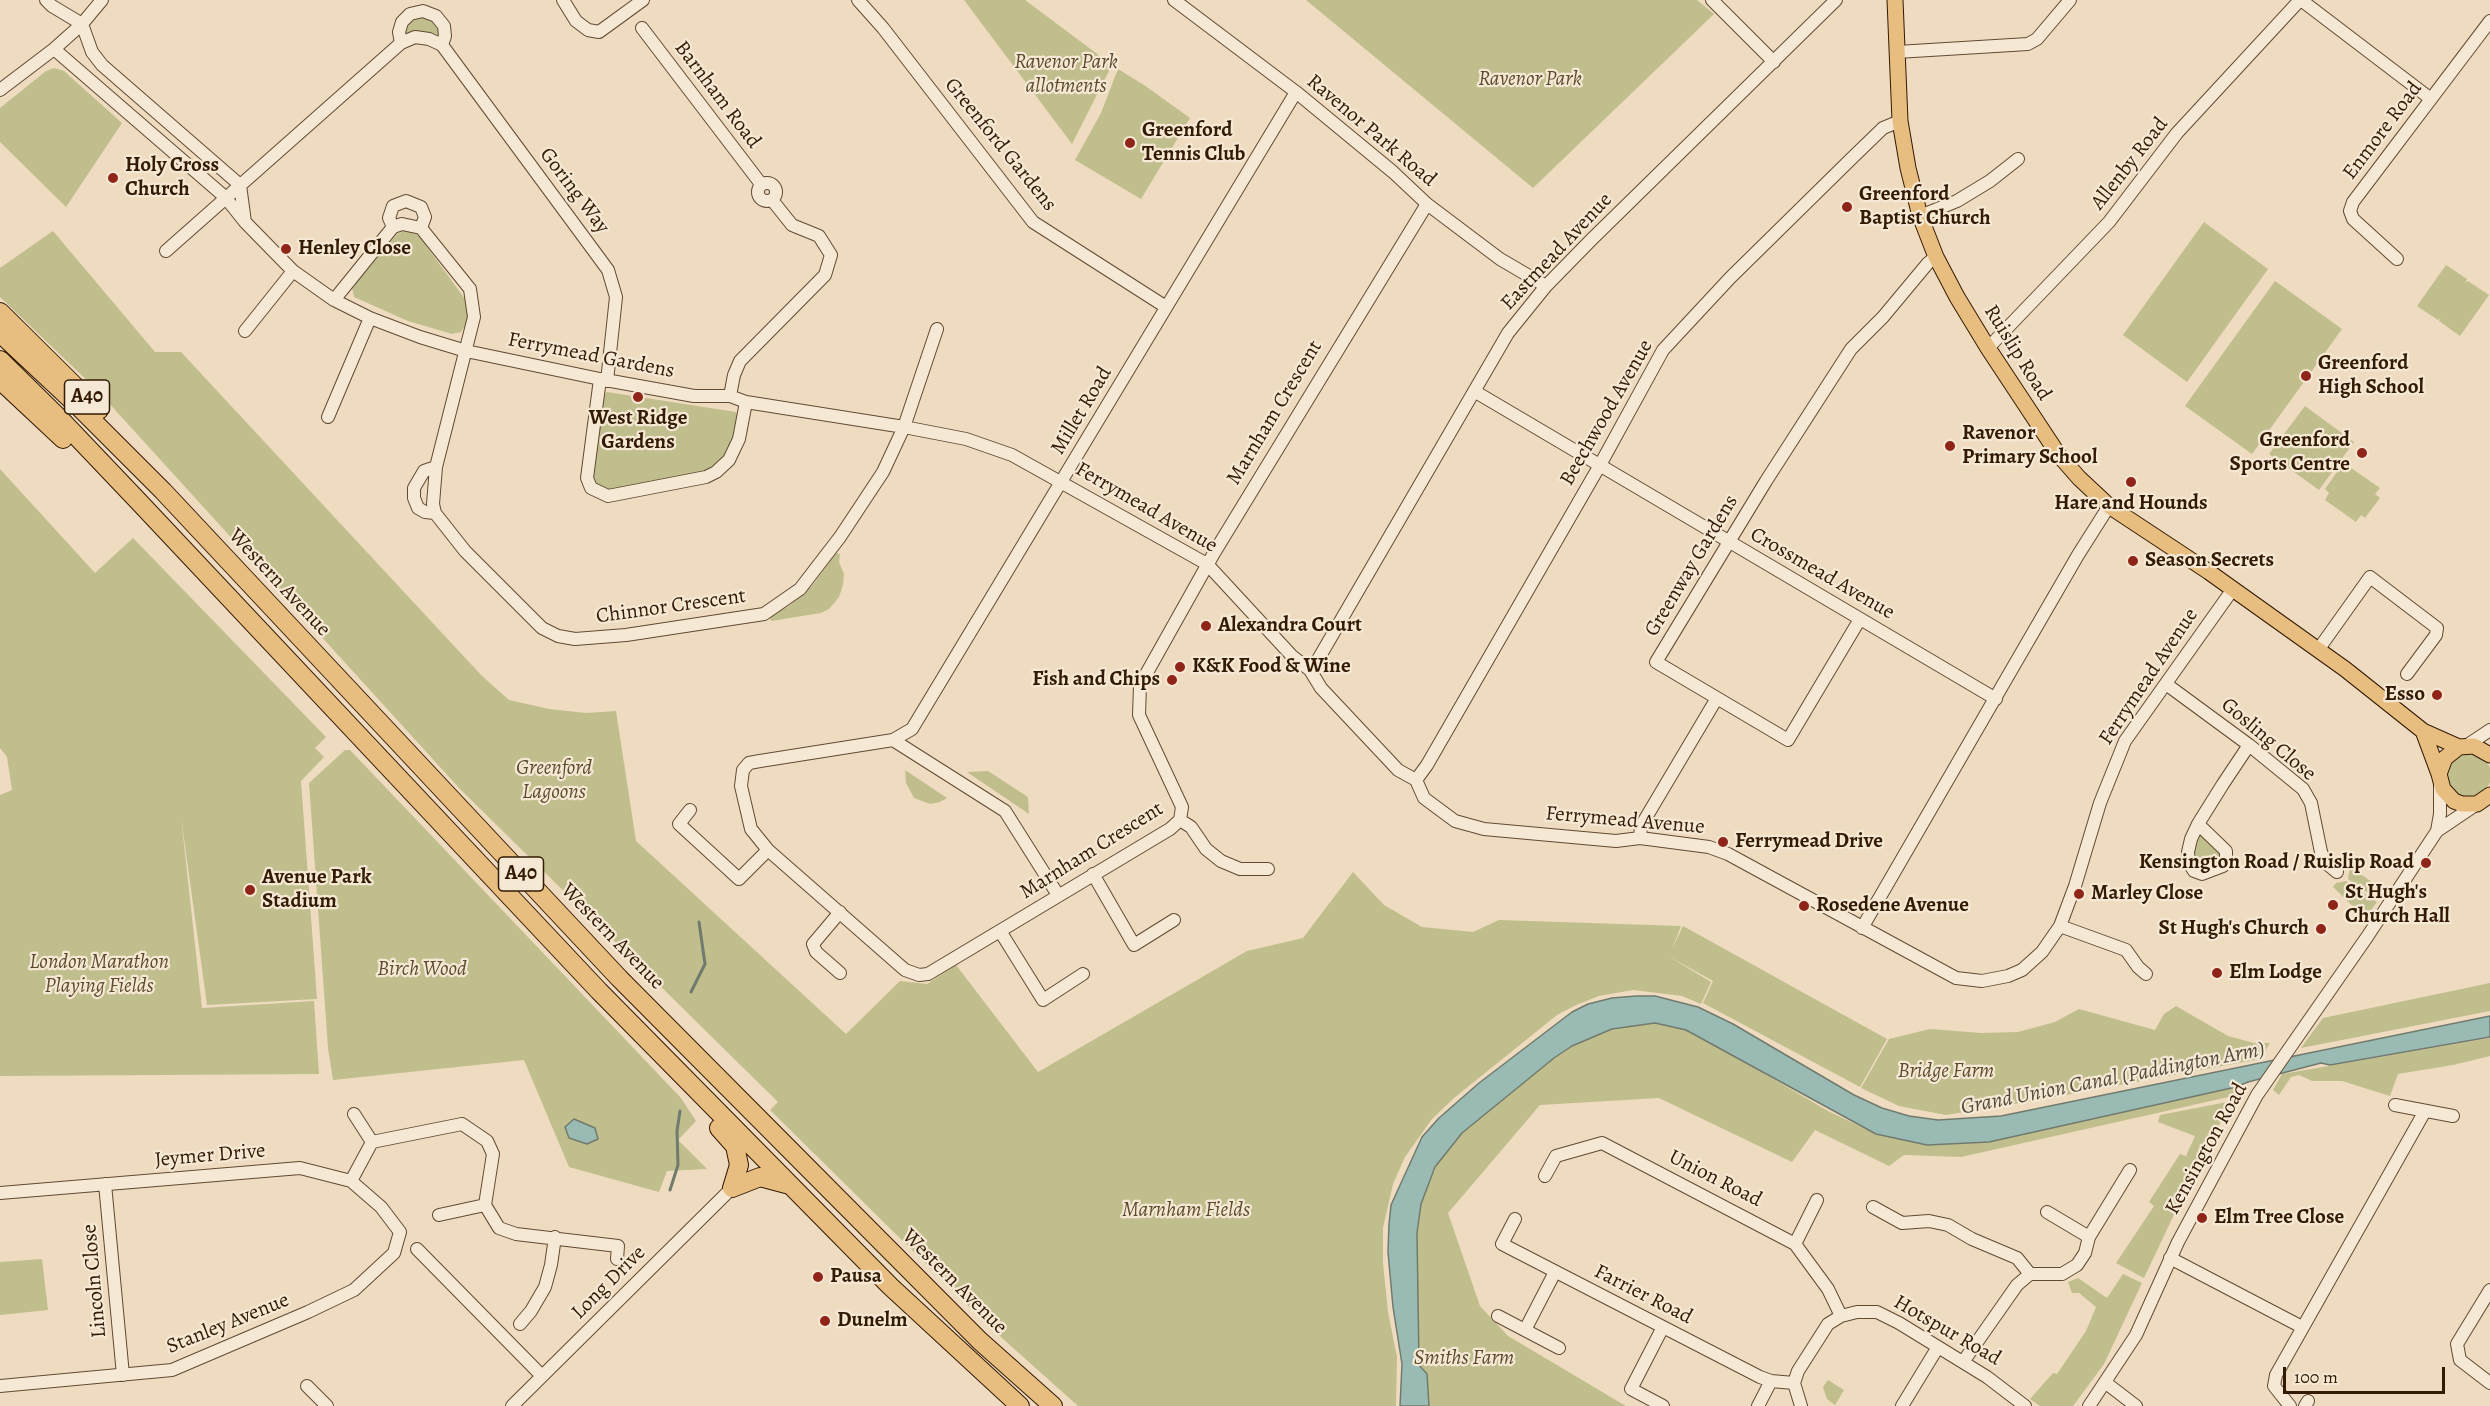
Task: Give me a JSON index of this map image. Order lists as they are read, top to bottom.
{
  "streets": {
    "highway": ["A40", "Western Avenue"],
    "main road": ["Ruislip Road"],
    "street": [
      "Barnham Road",
      "Ravenor Park Road",
      "Enmore Road",
      "Greenford Gardens",
      "Allenby Road",
      "Goring Way",
      "Eastmead Avenue",
      "Ferrymead Gardens",
      "Millet Road",
      "Marnham Crescent",
      "Beechwood Avenue",
      "Ferrymead Avenue",
      "Greenway Gardens",
      "Crossmead Avenue",
      "Chinnor Crescent",
      "Gosling Close",
      "Kensington Road",
      "Jeymer Drive",
      "Union Road",
      "Lincoln Close",
      "Long Drive",
      "Farrier Road",
      "Stanley Avenue",
      "Hotspur Road"
    ]
  },
  "crossings": [
    ["Barnham Road", "Ferrymead Gardens"],
    ["Ravenor Park Road", "Eastmead Avenue"],
    ["Ravenor Park Road", "Millet Road"],
    ["Ravenor Park Road", "Marnham Crescent"],
    ["Greenford Gardens", "Millet Road"],
    ["Allenby Road", "Ruislip Road"],
    ["Goring Way", "Ferrymead Gardens"],
    ["Eastmead Avenue", "Ferrymead Avenue"],
    ["Eastmead Avenue", "Crossmead Avenue"],
    ["Ruislip Road", "Beechwood Avenue"],
    ["Ruislip Road", "Ferrymead Avenue"],
    ["Ruislip Road", "Greenway Gardens"],
    ["Ferrymead Gardens", "Ferrymead Avenue"],
    ["Ferrymead Gardens", "Chinnor Crescent"],
    ["A40", "Western Avenue"],
    ["Millet Road", "Marnham Crescent"],
    ["Millet Road", "Ferrymead Avenue"],
    ["Marnham Crescent", "Ferrymead Avenue"],
    ["Beechwood Avenue", "Ferrymead Avenue"],
    ["Beechwood Avenue", "Crossmead Avenue"],
    ["Ferrymead Avenue", "Gosling Close"],
    ["Greenway Gardens", "Crossmead Avenue"],
    ["Jeymer Drive", "Lincoln Close"],
    ["Jeymer Drive", "Stanley Avenue"],
    ["Union Road", "Hotspur Road"],
    ["Lincoln Close", "Stanley Avenue"]
  ],
  "water": ["Grand Union Canal (Paddington Arm)"],
  "parks": [
    "Ravenor Park allotments",
    "Ravenor Park",
    "Greenford Lagoons",
    "London Marathon Playing Fields",
    "Birch Wood",
    "Bridge Farm",
    "Marnham Fields",
    "Smiths Farm"
  ],
  "places": [
    "Greenford Tennis Club",
    "Holy Cross Church",
    "Greenford Baptist Church",
    "Henley Close",
    "Greenford High School",
    "West Ridge Gardens",
    "Ravenor Primary School",
    "Greenford Sports Centre",
    "Hare and Hounds",
    "Season Secrets",
    "Alexandra Court",
    "K&K Food & Wine",
    "Fish and Chips",
    "Esso",
    "Ferrymead Drive",
    "Kensington Road / Ruislip Road",
    "Avenue Park Stadium",
    "Marley Close",
    "St Hugh's Church Hall",
    "Rosedene Avenue",
    "St Hugh's Church",
    "Elm Lodge",
    "Elm Tree Close",
    "Pausa",
    "Dunelm"
  ],
  "scale_bar": "100 m"
}
